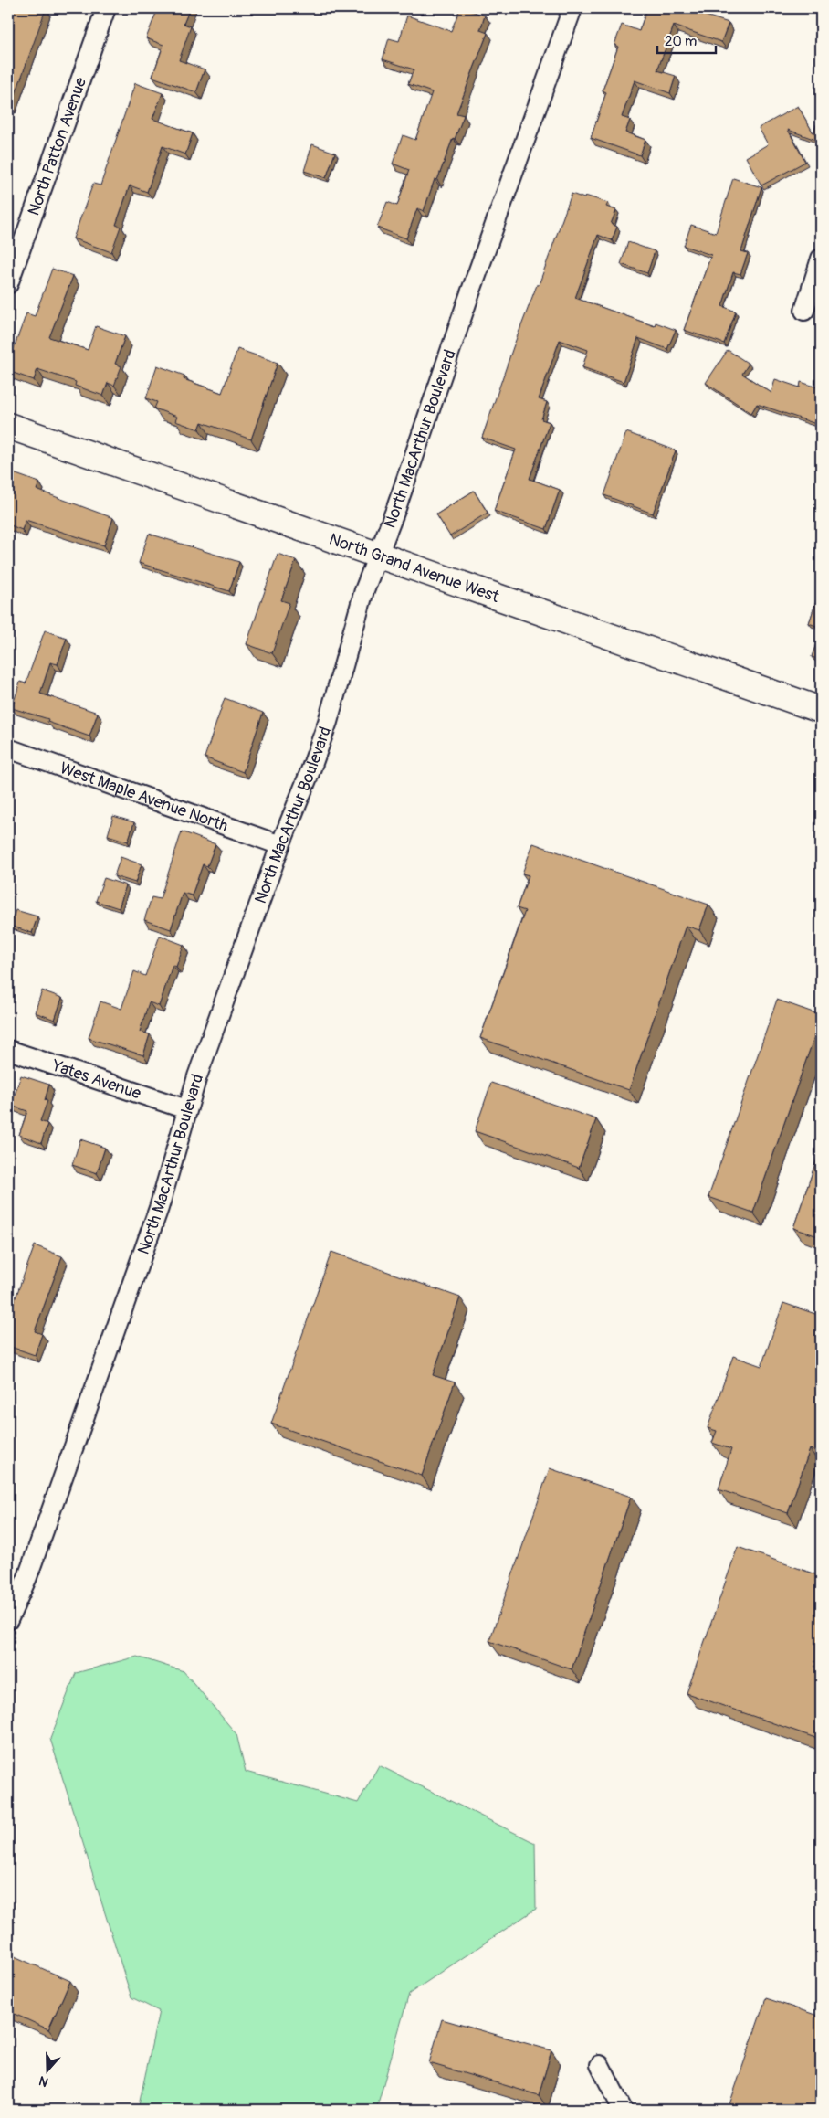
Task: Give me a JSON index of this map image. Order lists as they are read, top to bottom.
{
  "streets": {
    "main road": ["North Grand Avenue West"],
    "street": [
      "North Patton Avenue",
      "North MacArthur Boulevard",
      "West Maple Avenue North",
      "Yates Avenue"
    ]
  },
  "crossings": [
    ["North MacArthur Boulevard", "North Grand Avenue West"],
    ["North MacArthur Boulevard", "West Maple Avenue North"],
    ["North MacArthur Boulevard", "Yates Avenue"]
  ],
  "scale_bar": "20 m",
  "north": "bottom"
}
